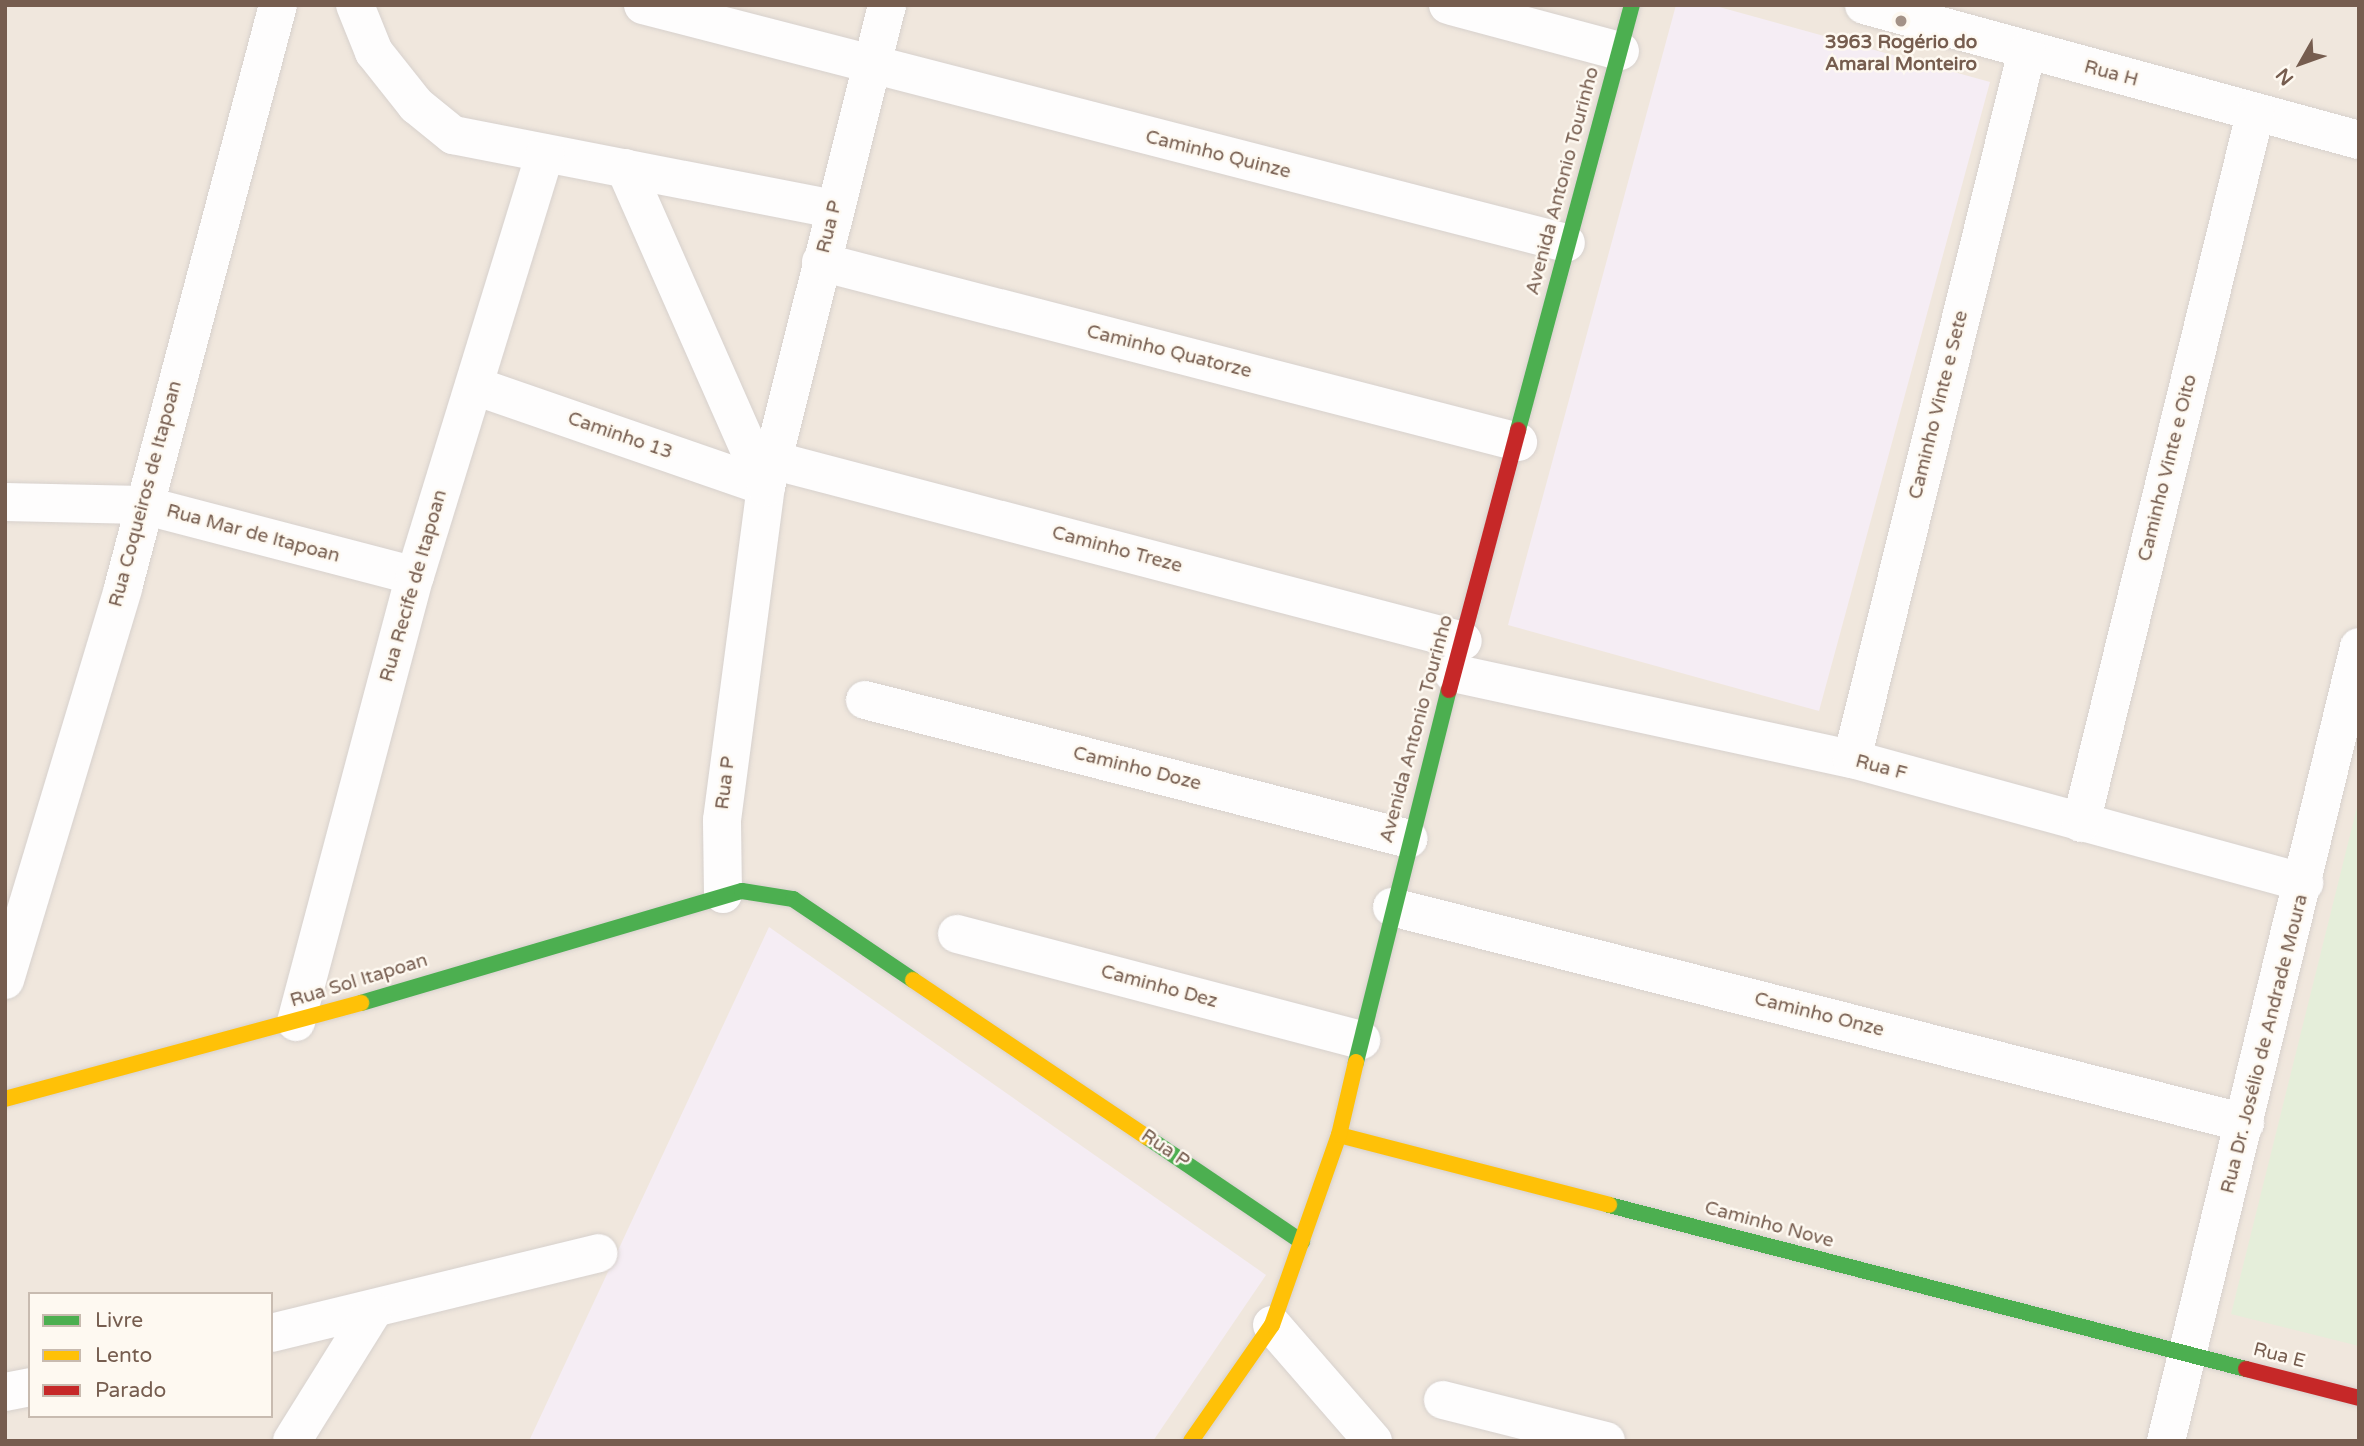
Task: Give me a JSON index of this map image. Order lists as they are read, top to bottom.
{
  "streets": {
    "street": [
      "Rua H",
      "Caminho Quinze",
      "Avenida Antonio Tourinho",
      "Rua P",
      "Caminho Quatorze",
      "Caminho Vinte e Sete",
      "Caminho 13",
      "Caminho Vinte e Oito",
      "Rua Coqueiros de Itapoan",
      "Rua Mar de Itapoan",
      "Caminho Treze",
      "Rua Recife de Itapoan",
      "Rua F",
      "Caminho Doze",
      "Rua Sol Itapoan",
      "Caminho Dez",
      "Caminho Onze",
      "Rua Dr. Josélio de Andrade Moura",
      "Caminho Nove",
      "Rua E"
    ]
  },
  "crossings": [
    ["Rua H", "Caminho Vinte e Sete"],
    ["Rua H", "Caminho Vinte e Oito"],
    ["Caminho Quinze", "Avenida Antonio Tourinho"],
    ["Caminho Quinze", "Rua P"],
    ["Avenida Antonio Tourinho", "Rua P"],
    ["Avenida Antonio Tourinho", "Caminho Quatorze"],
    ["Avenida Antonio Tourinho", "Caminho Treze"],
    ["Avenida Antonio Tourinho", "Rua F"],
    ["Avenida Antonio Tourinho", "Caminho Doze"],
    ["Avenida Antonio Tourinho", "Caminho Dez"],
    ["Avenida Antonio Tourinho", "Caminho Onze"],
    ["Avenida Antonio Tourinho", "Caminho Nove"],
    ["Rua P", "Caminho Quatorze"],
    ["Rua P", "Caminho 13"],
    ["Rua P", "Caminho Treze"],
    ["Rua P", "Rua Sol Itapoan"],
    ["Caminho Vinte e Sete", "Rua F"],
    ["Caminho 13", "Caminho Treze"],
    ["Caminho 13", "Rua Recife de Itapoan"],
    ["Caminho Vinte e Oito", "Rua F"],
    ["Rua Coqueiros de Itapoan", "Rua Mar de Itapoan"],
    ["Rua Mar de Itapoan", "Rua Recife de Itapoan"],
    ["Caminho Treze", "Rua F"],
    ["Rua Recife de Itapoan", "Rua Sol Itapoan"],
    ["Rua F", "Rua Dr. Josélio de Andrade Moura"],
    ["Caminho Onze", "Rua Dr. Josélio de Andrade Moura"],
    ["Rua Dr. Josélio de Andrade Moura", "Caminho Nove"],
    ["Rua Dr. Josélio de Andrade Moura", "Rua E"],
    ["Caminho Nove", "Rua E"]
  ],
  "places": ["3963 Rogério do Amaral Monteiro"],
  "legend": ["Livre", "Lento", "Parado"],
  "north": "bottom left"
}
